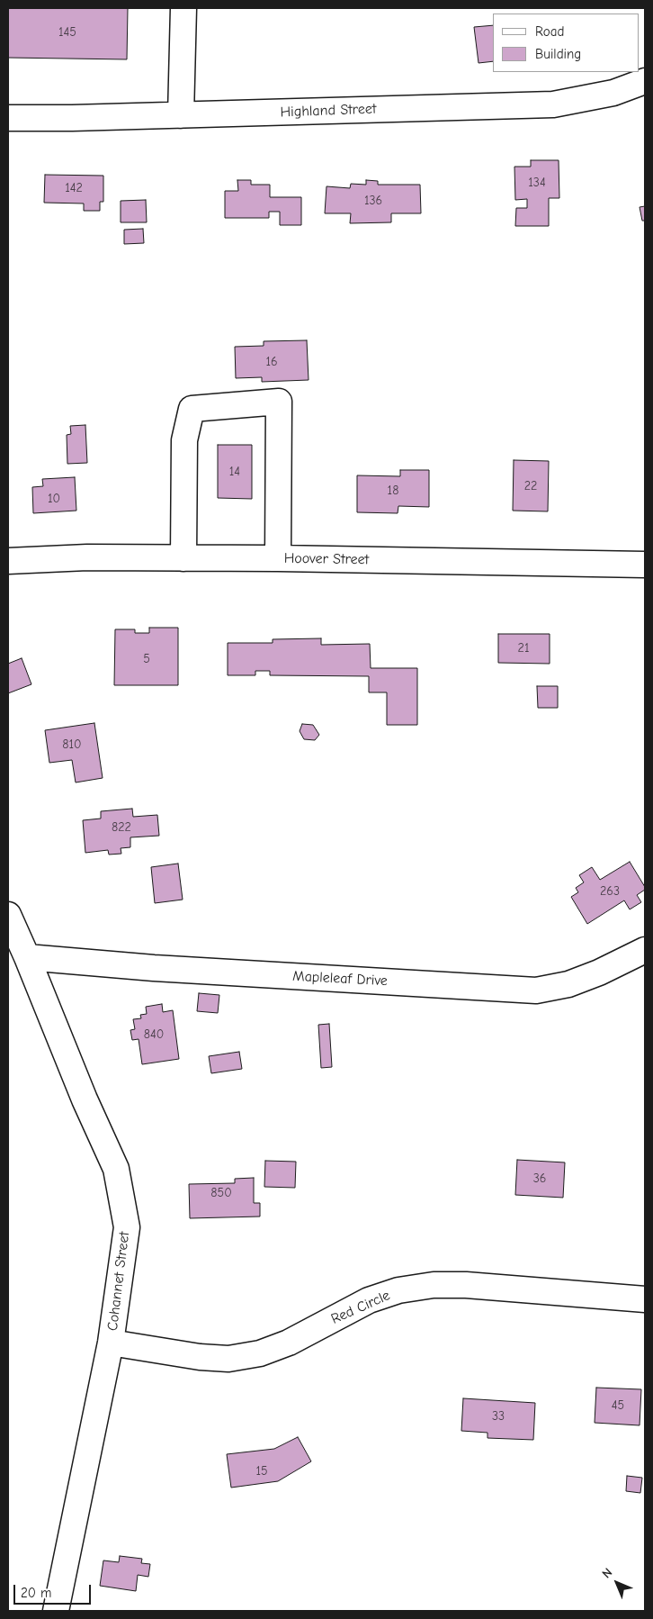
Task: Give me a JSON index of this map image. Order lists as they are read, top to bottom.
{
  "streets": {
    "street": [
      "Highland Street",
      "Hoover Street",
      "Mapleleaf Drive",
      "Cohannet Street",
      "Red Circle"
    ]
  },
  "crossings": [
    ["Mapleleaf Drive", "Cohannet Street"],
    ["Cohannet Street", "Red Circle"]
  ],
  "house_numbers": [
    "145",
    "134",
    "142",
    "136",
    "16",
    "14",
    "22",
    "18",
    "10",
    "21",
    "5",
    "810",
    "822",
    "263",
    "840",
    "36",
    "850",
    "45",
    "33",
    "15"
  ],
  "legend": ["Road", "Building"],
  "scale_bar": "20 m",
  "north": "top left"
}
